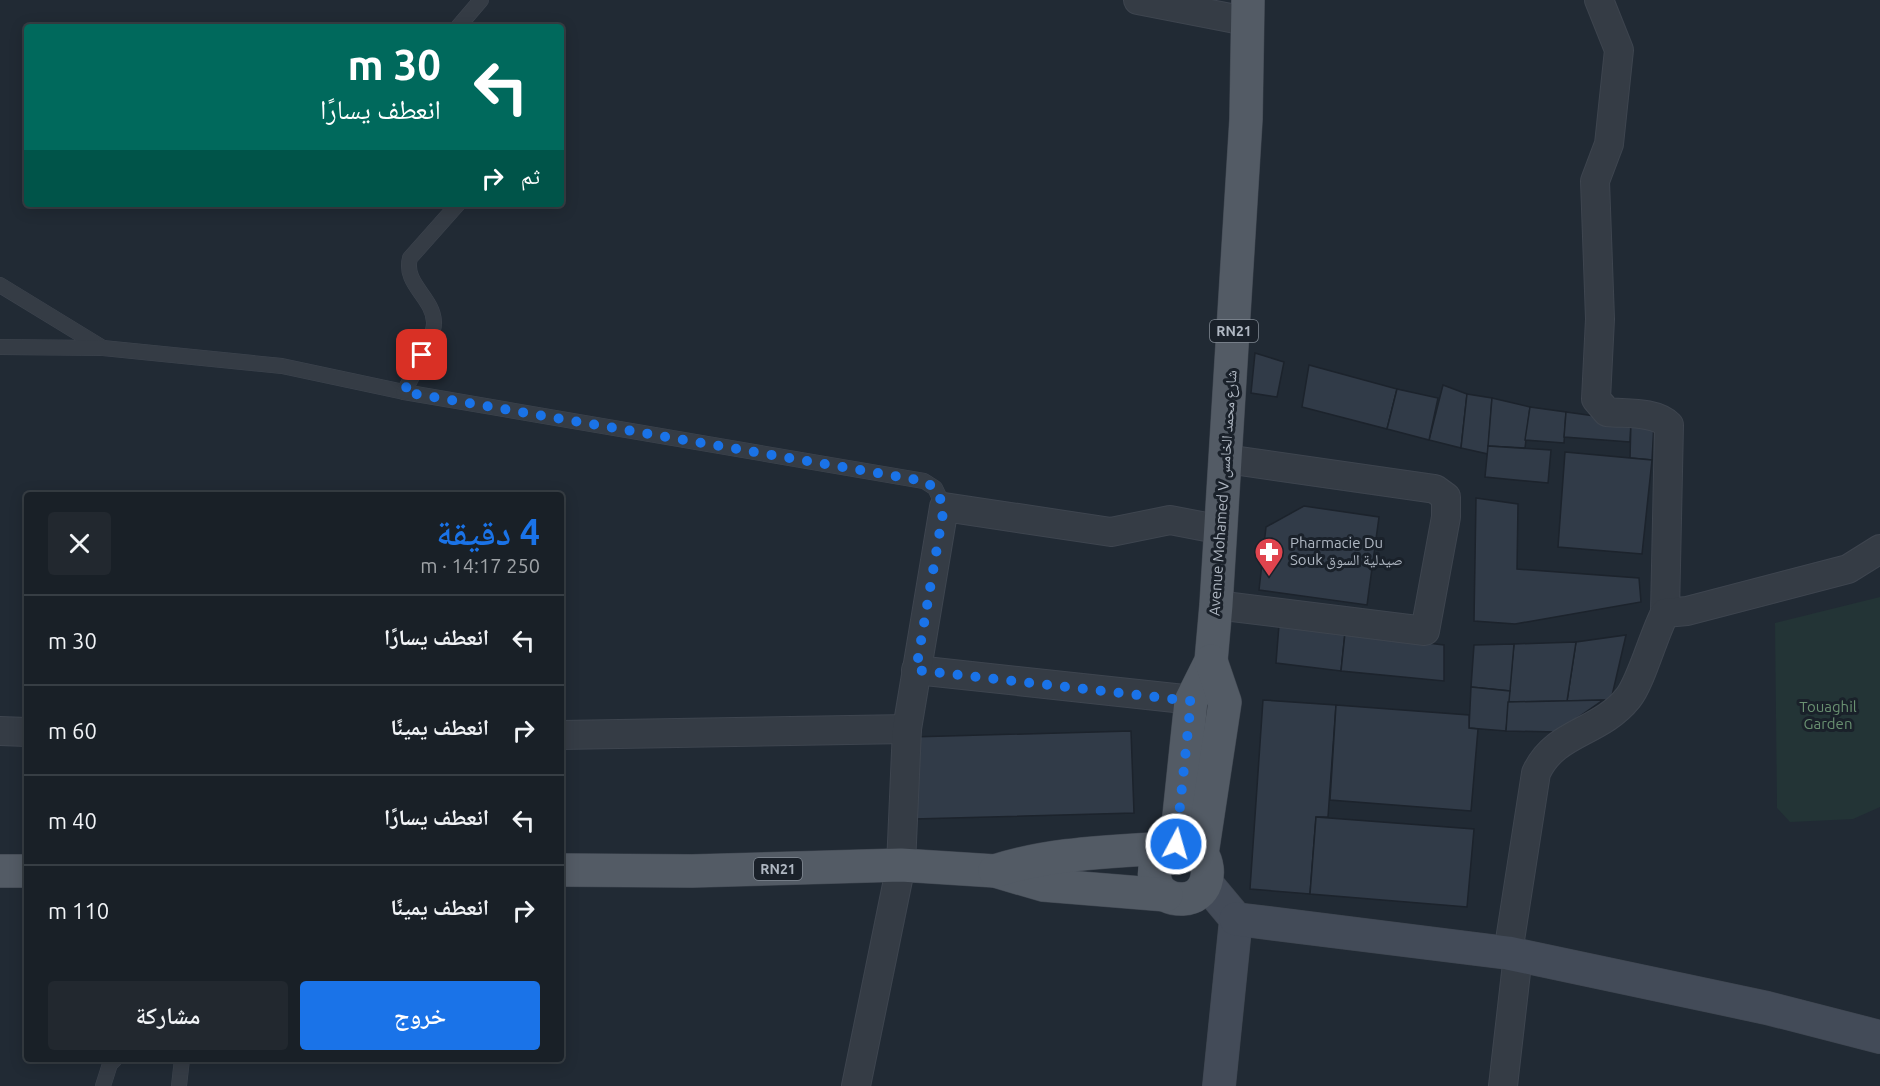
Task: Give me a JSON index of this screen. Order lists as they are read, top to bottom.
{
  "streets": {
    "main road": ["RN21", "Avenue Mohamed V شارع محمد الخامس"]
  },
  "crossings": [
    ["RN21", "Avenue Mohamed V شارع محمد الخامس"]
  ],
  "parks": ["Touaghil Garden"],
  "places": {
    "pharmacy": ["Pharmacie Du Souk صيدلية السوق"]
  },
  "page": {
    "turn": ["30 m", "انعطف يسارًا"],
    "then": "ثم",
    "heading": ["4 دقيقة", "250 m · 14:17"],
    "list": [
      {
        "name": "انعطف يسارًا",
        "value": "30 m"
      },
      {
        "name": "انعطف يمينًا",
        "value": "60 m"
      },
      {
        "name": "انعطف يسارًا",
        "value": "40 m"
      },
      {
        "name": "انعطف يمينًا",
        "value": "110 m"
      }
    ],
    "buttons": ["خروج", "مشاركة"]
  }
}
